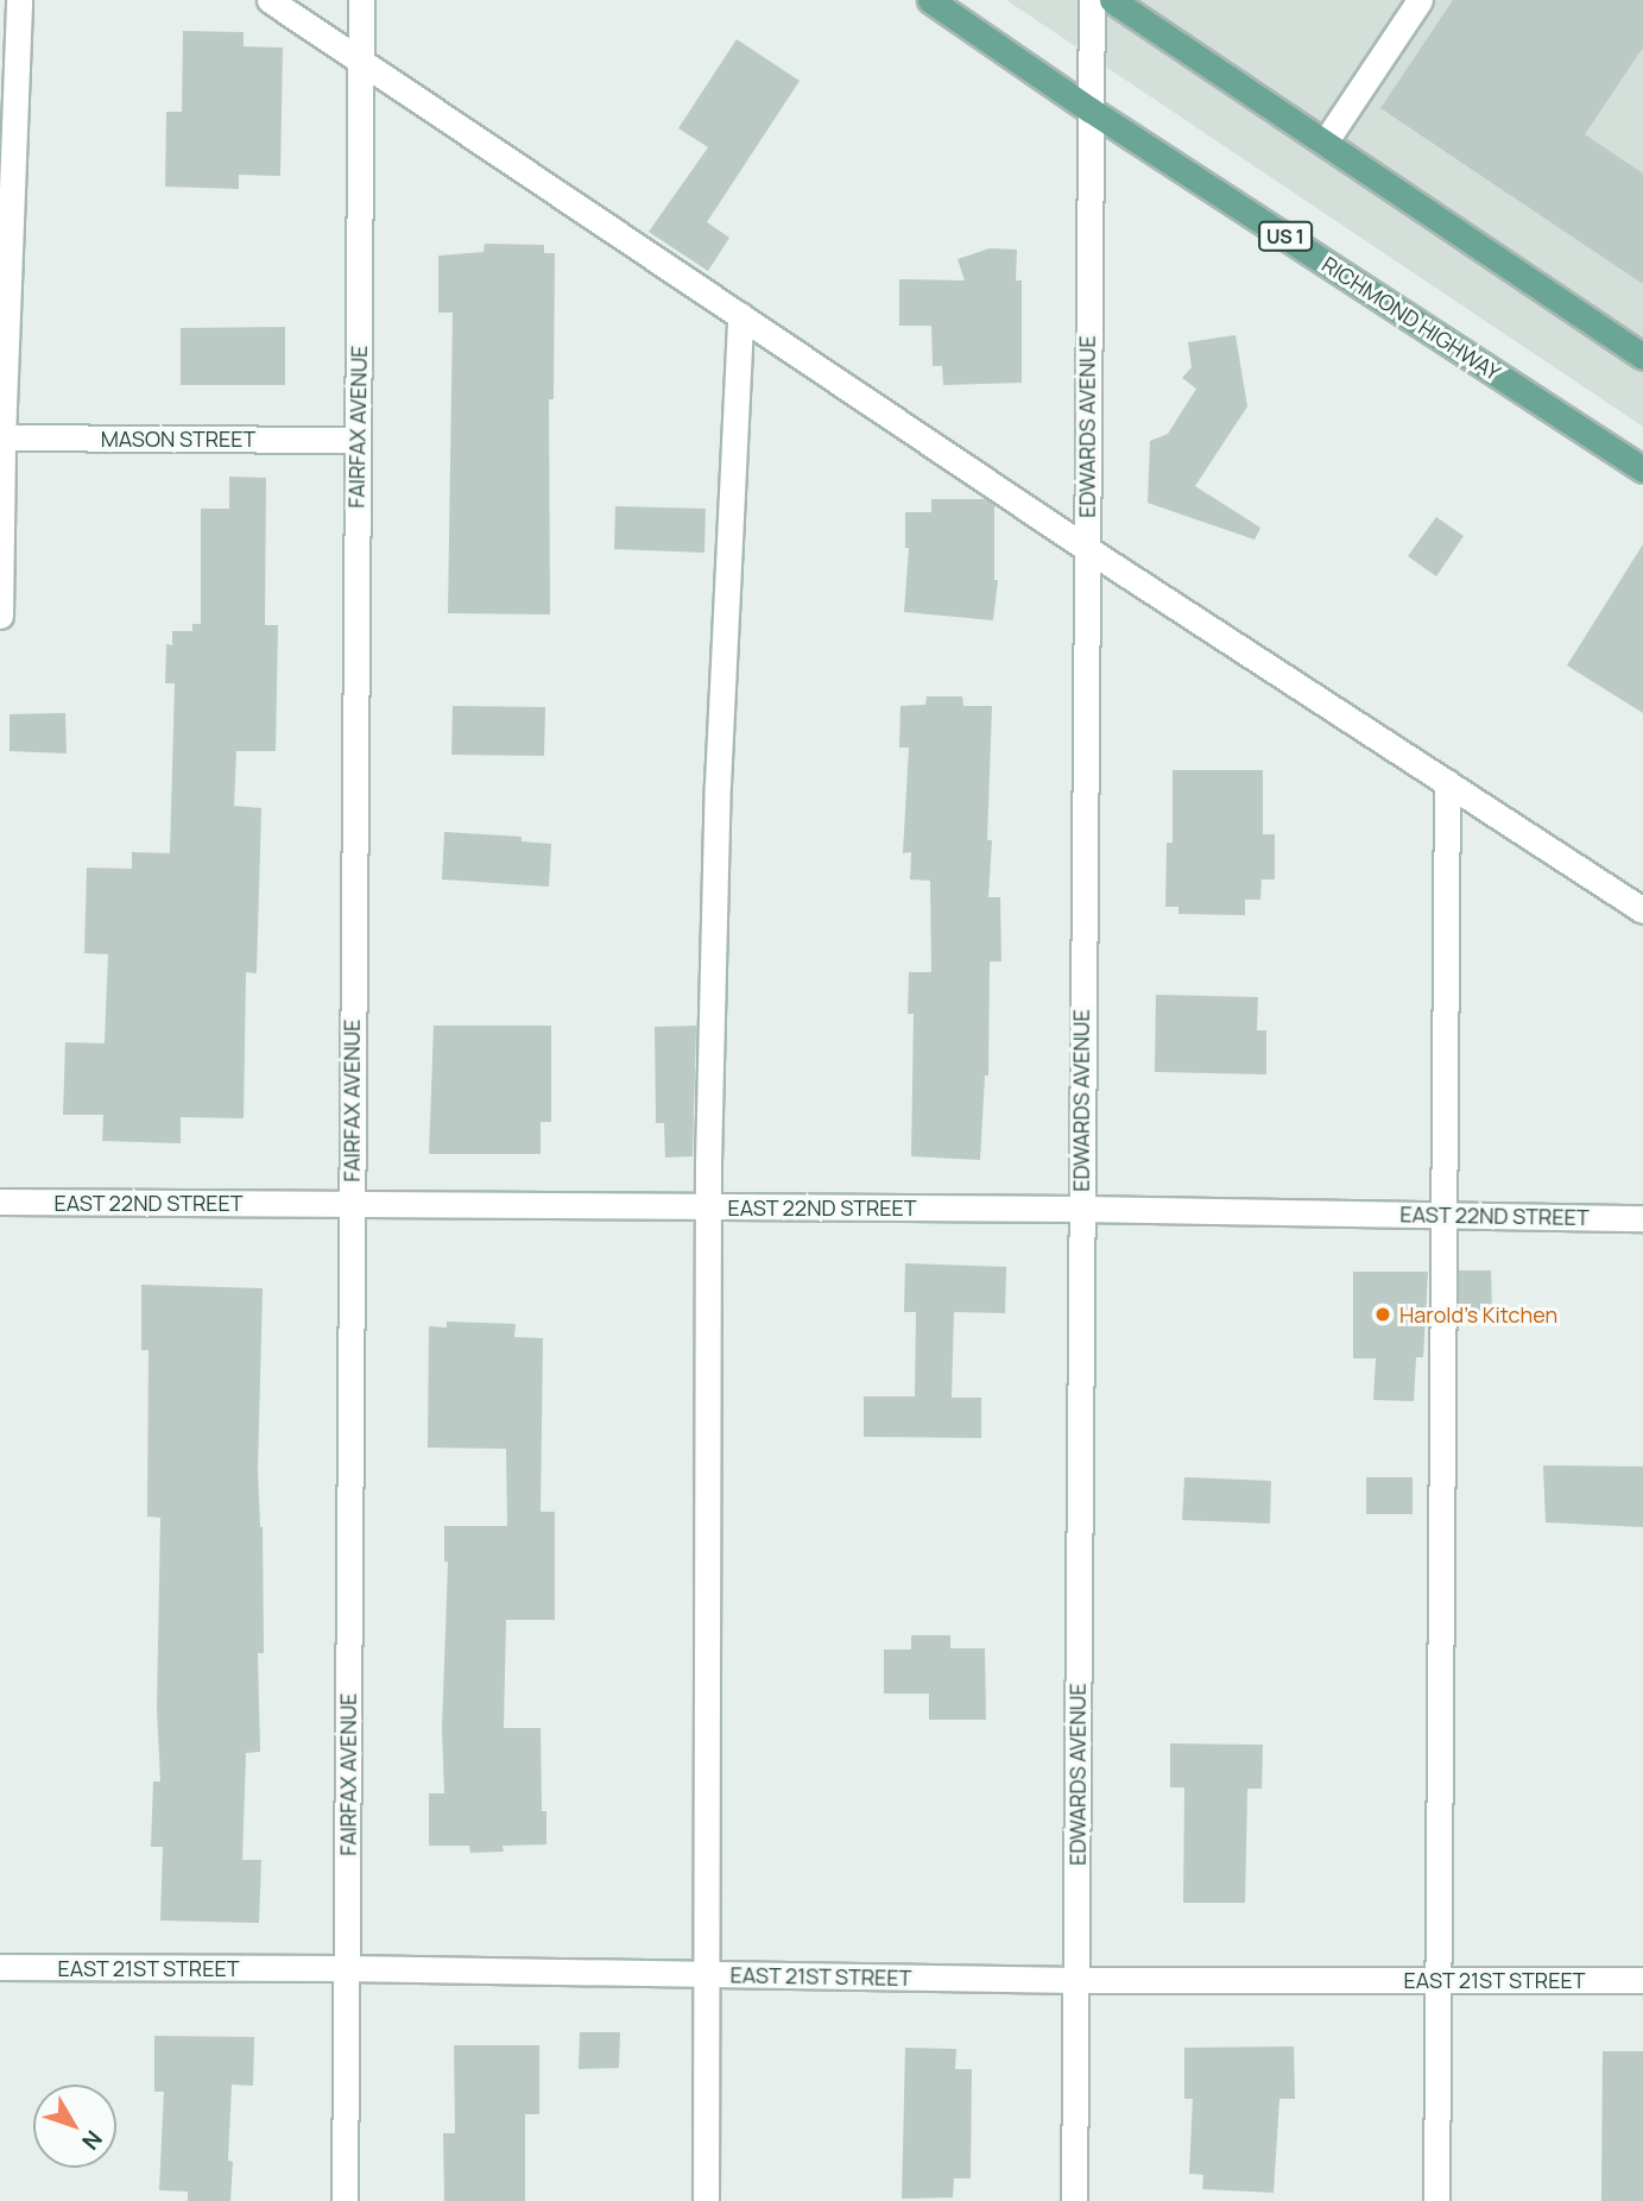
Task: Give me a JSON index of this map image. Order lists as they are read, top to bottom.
{
  "streets": {
    "main road": ["US 1", "RICHMOND HIGHWAY"],
    "street": [
      "FAIRFAX AVENUE",
      "EDWARDS AVENUE",
      "MASON STREET",
      "EAST 22ND STREET",
      "EAST 21ST STREET"
    ]
  },
  "crossings": [
    ["RICHMOND HIGHWAY", "EDWARDS AVENUE"],
    ["FAIRFAX AVENUE", "MASON STREET"],
    ["FAIRFAX AVENUE", "EAST 22ND STREET"],
    ["FAIRFAX AVENUE", "EAST 21ST STREET"],
    ["EDWARDS AVENUE", "EAST 22ND STREET"],
    ["EDWARDS AVENUE", "EAST 21ST STREET"]
  ],
  "places": ["Harold's Kitchen"],
  "north": "bottom right"
}
